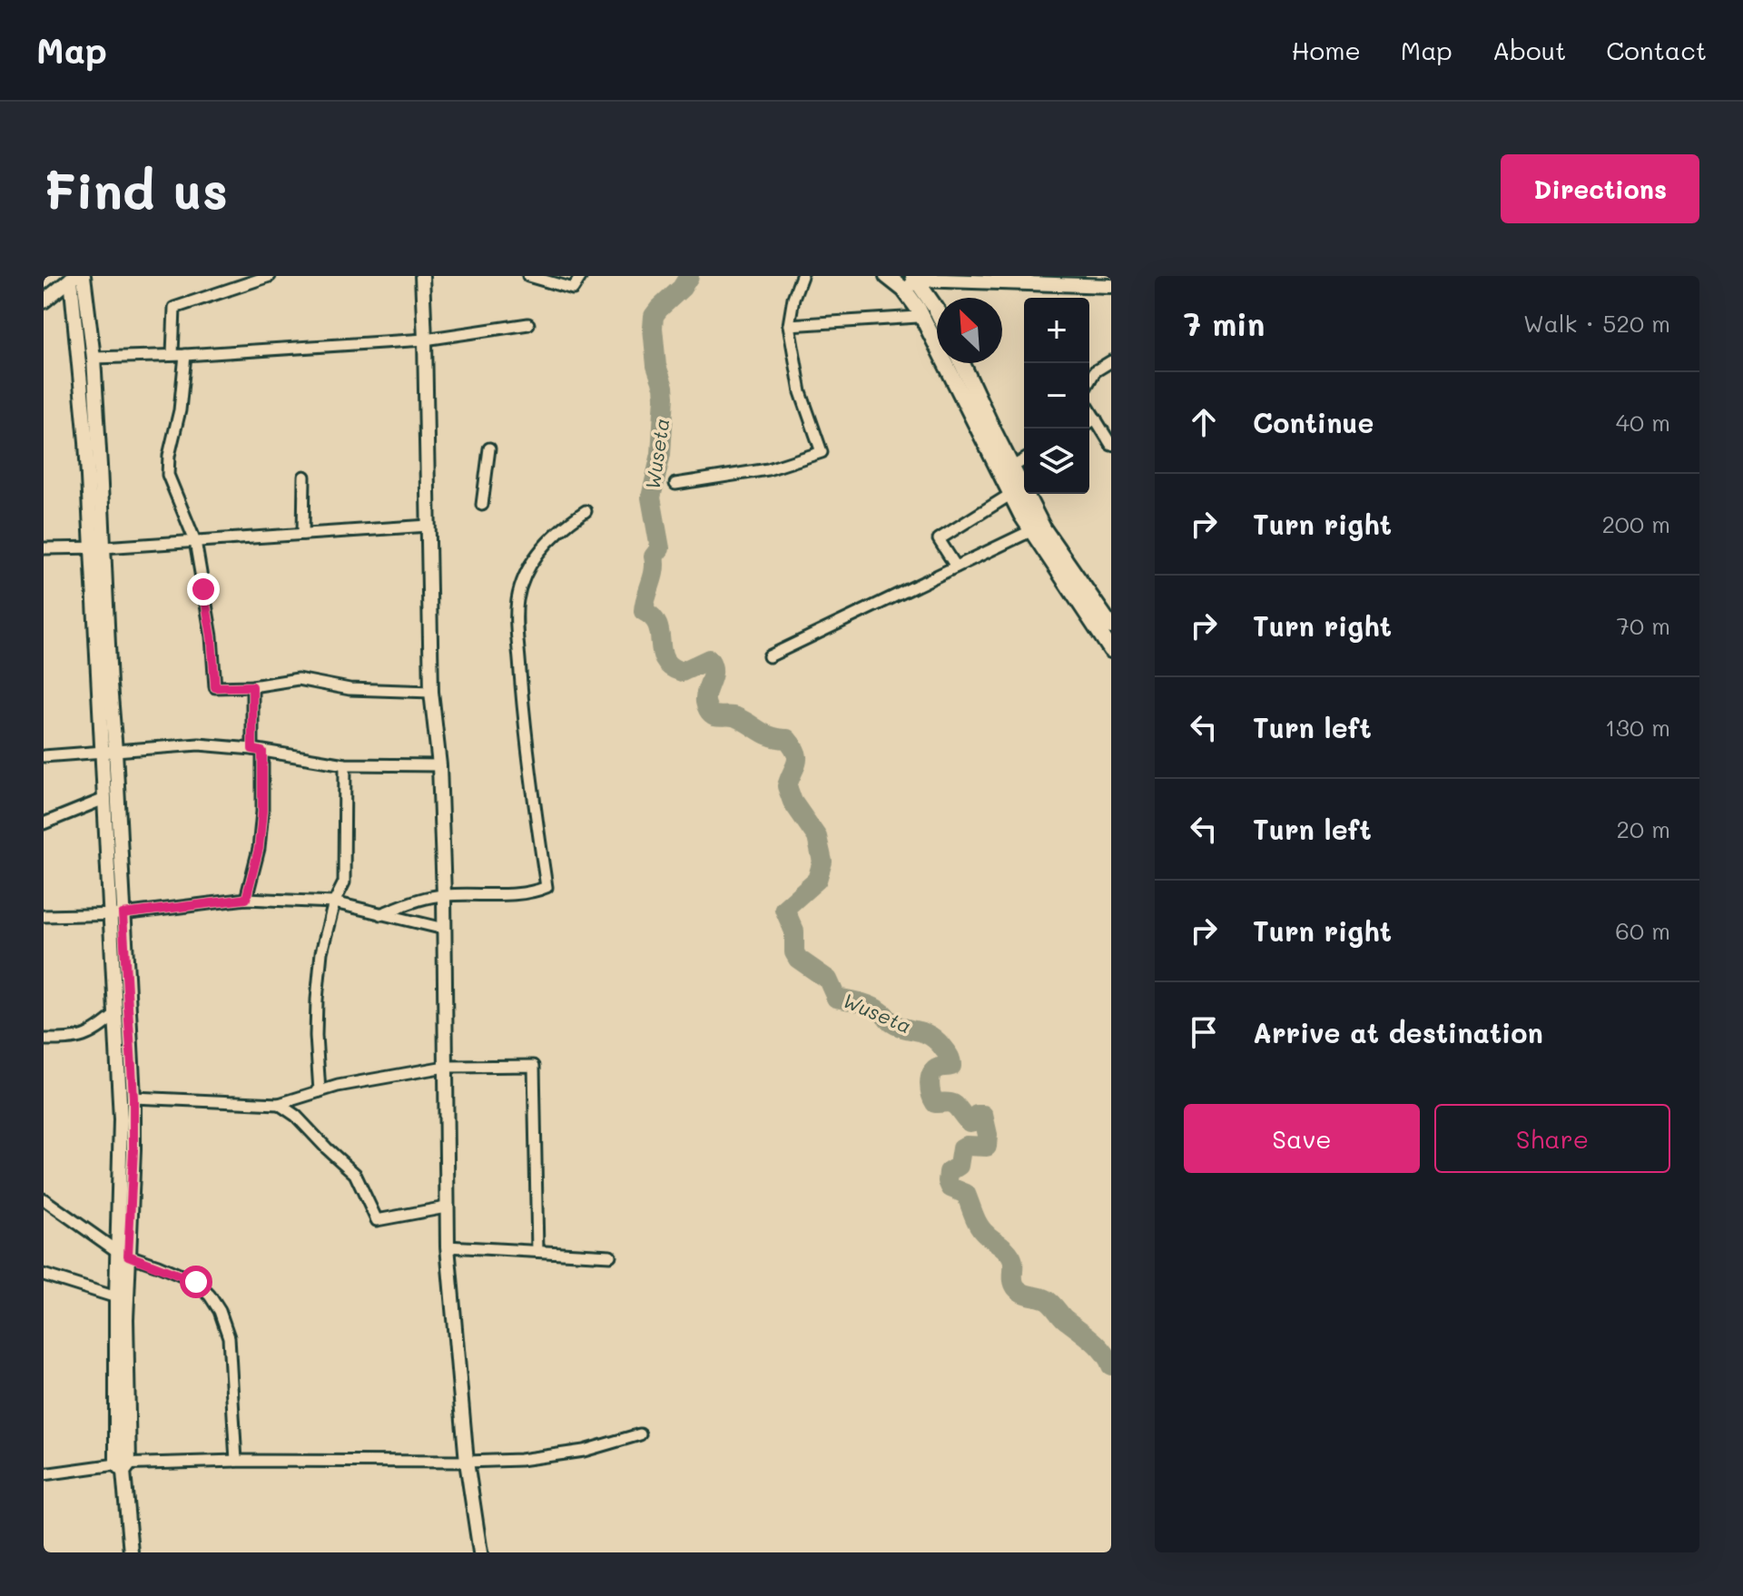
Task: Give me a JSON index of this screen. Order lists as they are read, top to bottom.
{
  "water": ["Wuseta"],
  "north": "top left",
  "page": {
    "header": "Map",
    "nav": [
      "Home",
      "Map",
      "About",
      "Contact"
    ],
    "buttons": [
      "Directions",
      ["Save", "Share"]
    ],
    "title": "Find us",
    "heading": ["7 min", "Walk · 520 m"],
    "map_buttons": ["+", "−"],
    "list": [
      ["Continue", "40 m"],
      ["Turn right", "200 m"],
      ["Turn right", "70 m"],
      ["Turn left", "130 m"],
      ["Turn left", "20 m"],
      ["Turn right", "60 m"],
      "Arrive at destination"
    ]
  }
}
